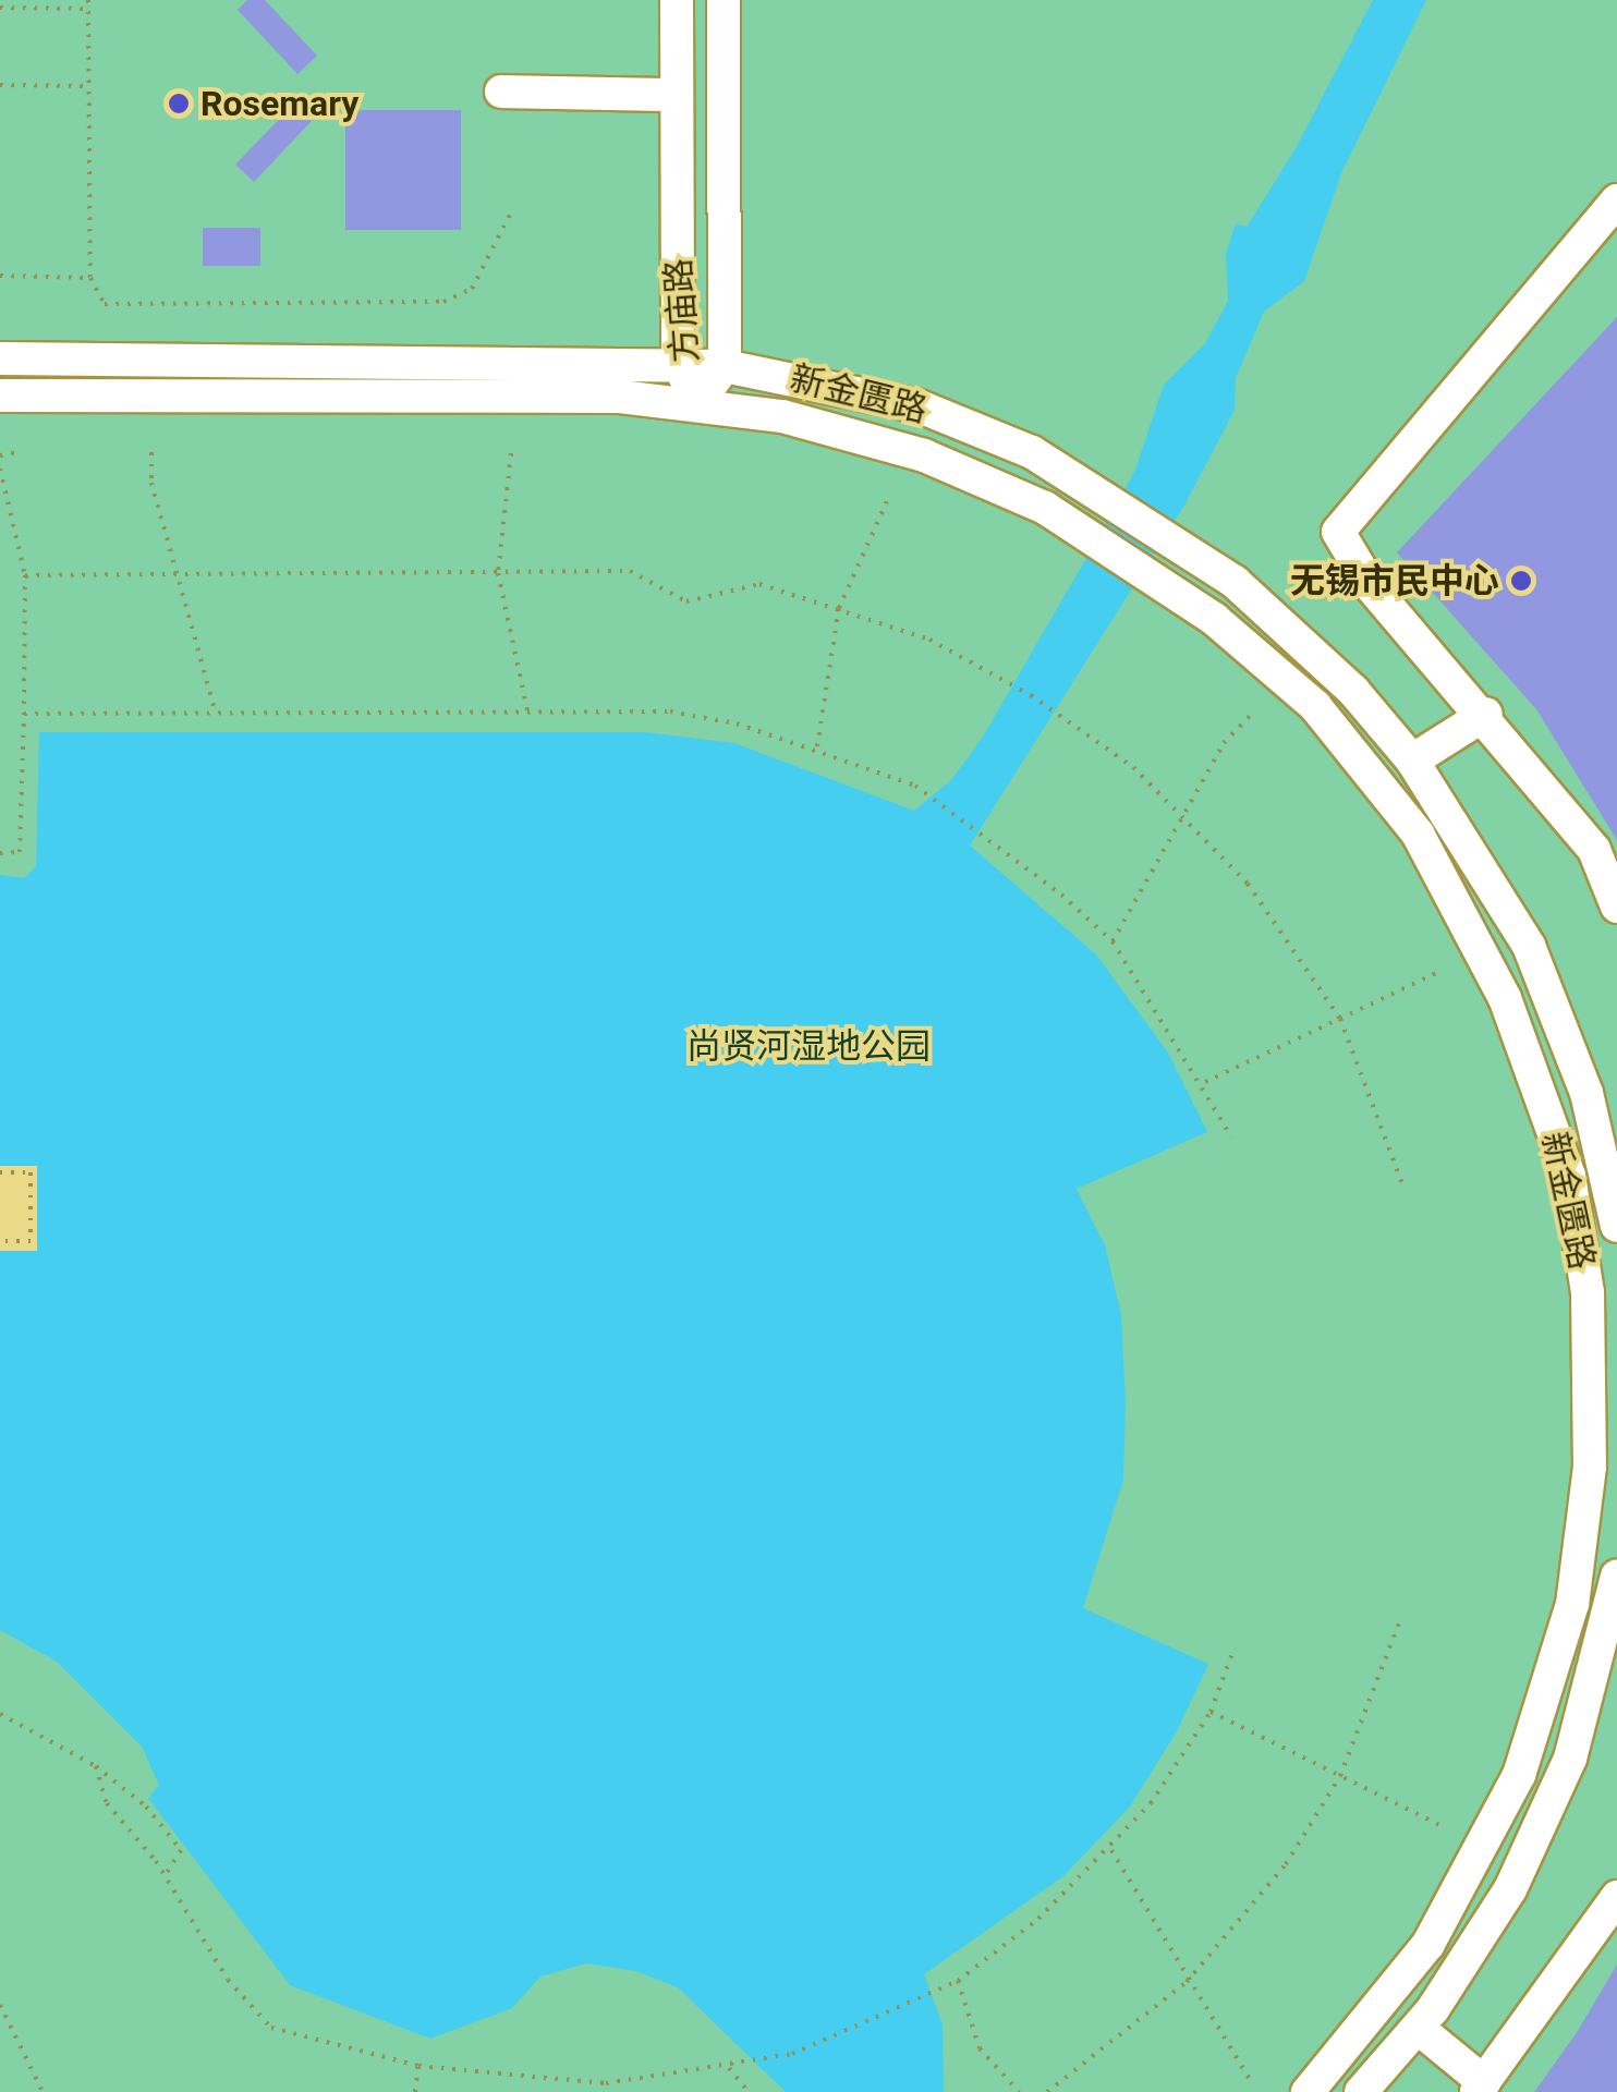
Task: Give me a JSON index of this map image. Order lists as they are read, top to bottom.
{
  "streets": {
    "street": ["方庙路", "新金匮路"]
  },
  "crossings": [
    ["方庙路", "新金匮路"]
  ],
  "parks": ["尚贤河湿地公园"],
  "places": ["Rosemary", "无锡市民中心"]
}
